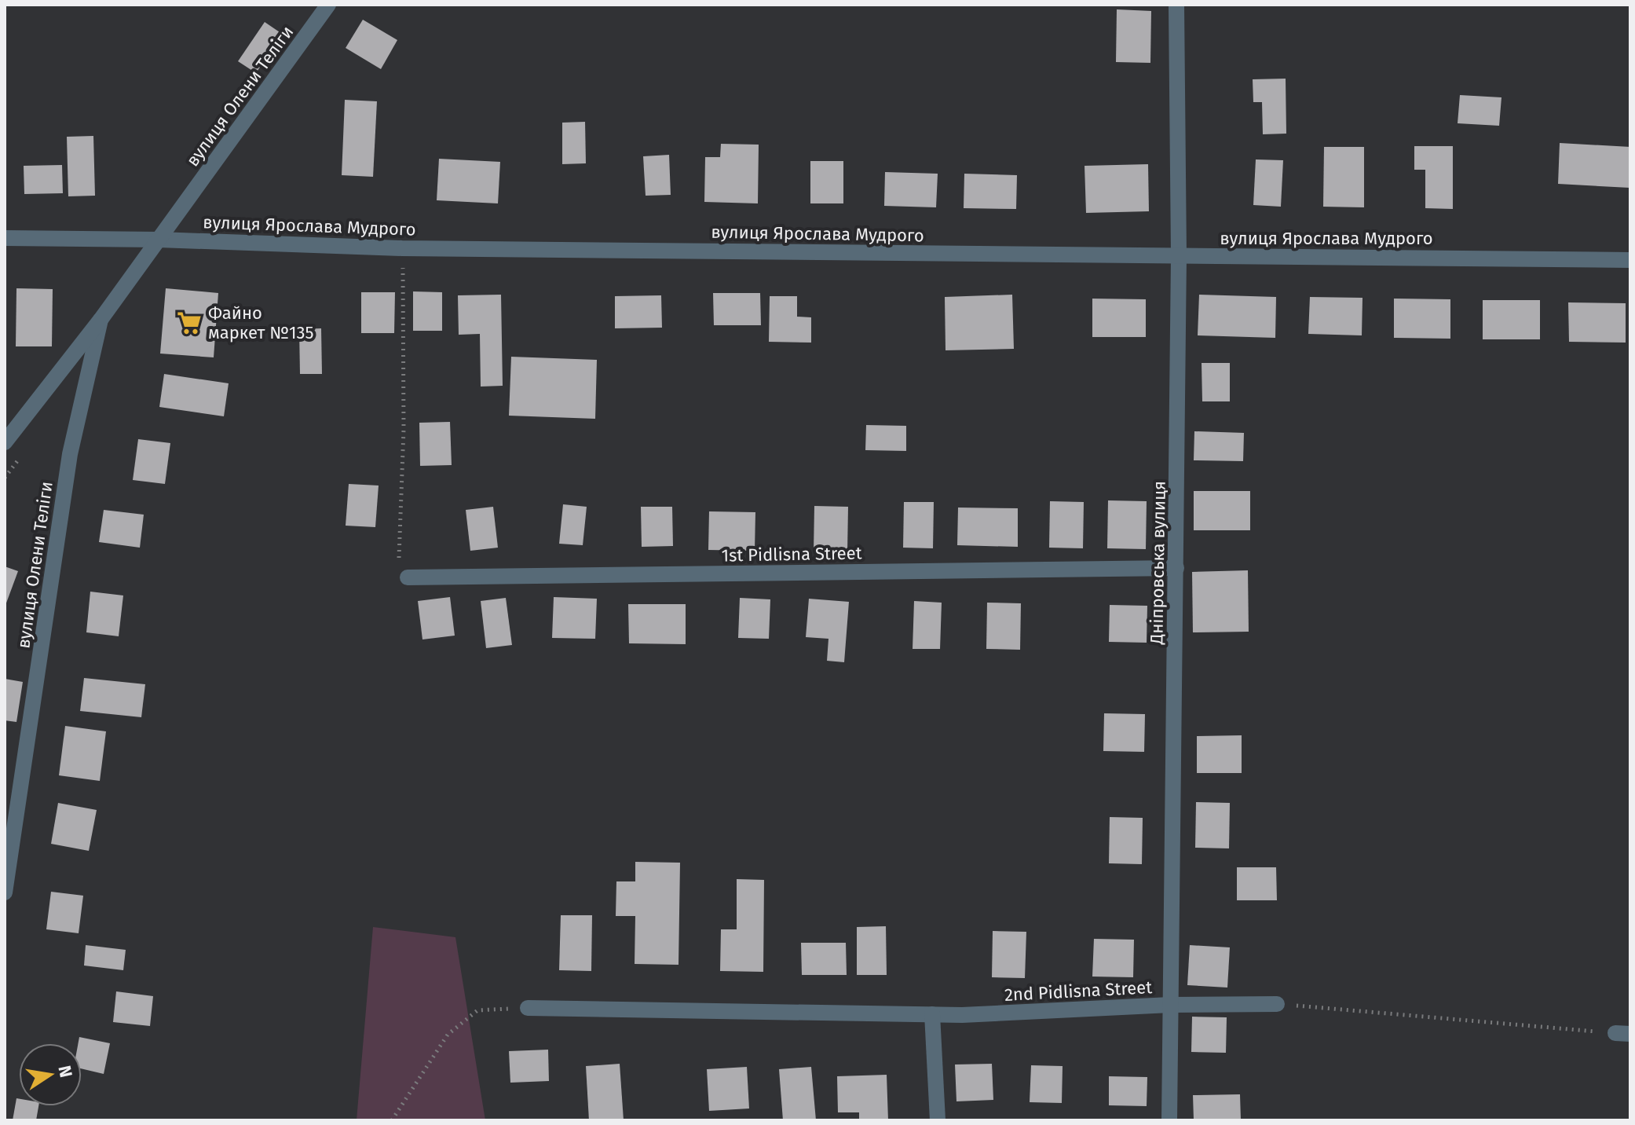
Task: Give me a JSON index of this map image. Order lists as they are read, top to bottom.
{
  "streets": {
    "street": [
      "вулиця Олени Теліги",
      "вулиця Ярослава Мудрого",
      "1st Pidlisna Street",
      "Дніпровська вулиця",
      "2nd Pidlisna Street"
    ]
  },
  "crossings": [
    ["вулиця Олени Теліги", "вулиця Ярослава Мудрого"],
    ["вулиця Ярослава Мудрого", "Дніпровська вулиця"],
    ["1st Pidlisna Street", "Дніпровська вулиця"],
    ["Дніпровська вулиця", "2nd Pidlisna Street"]
  ],
  "places": {
    "supermarket": ["Файно маркет №135"]
  },
  "north": "right"
}
